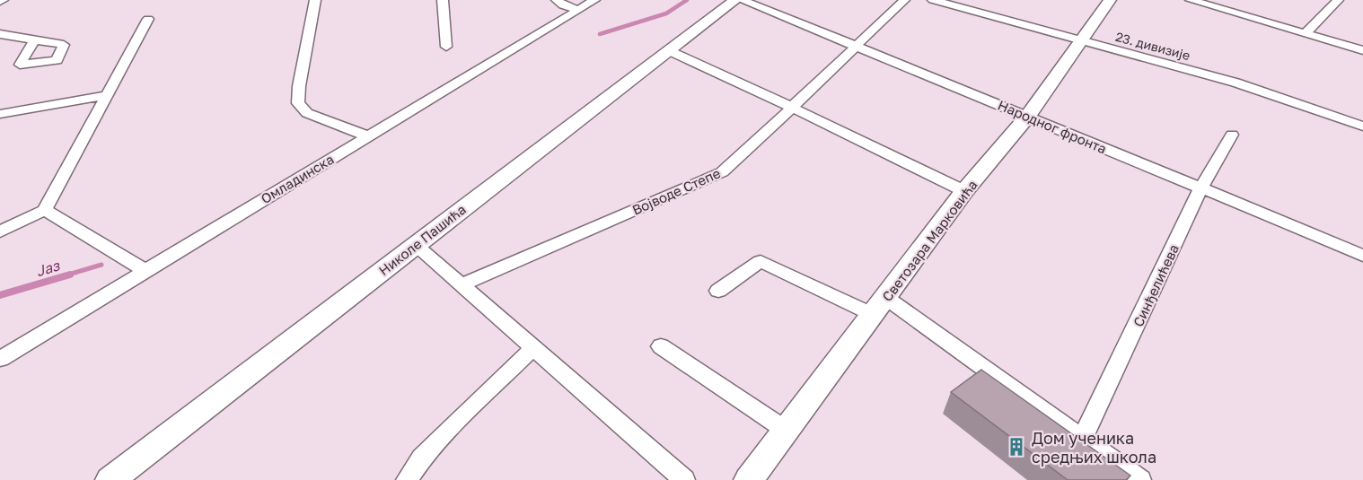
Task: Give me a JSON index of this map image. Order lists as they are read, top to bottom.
{
  "streets": {
    "street": [
      "23. дивизије",
      "Народног фронта",
      "Омладинска",
      "Војводе Степе",
      "Николе Пашића",
      "Светозара Марковића",
      "Синђелићева"
    ]
  },
  "crossings": [
    ["23. дивизије", "Светозара Марковића"],
    ["Народног фронта", "Војводе Степе"],
    ["Народног фронта", "Светозара Марковића"],
    ["Народног фронта", "Синђелићева"]
  ],
  "water": ["Јаз"],
  "places": {
    "building": ["Дом ученика средњих школа"]
  }
}
